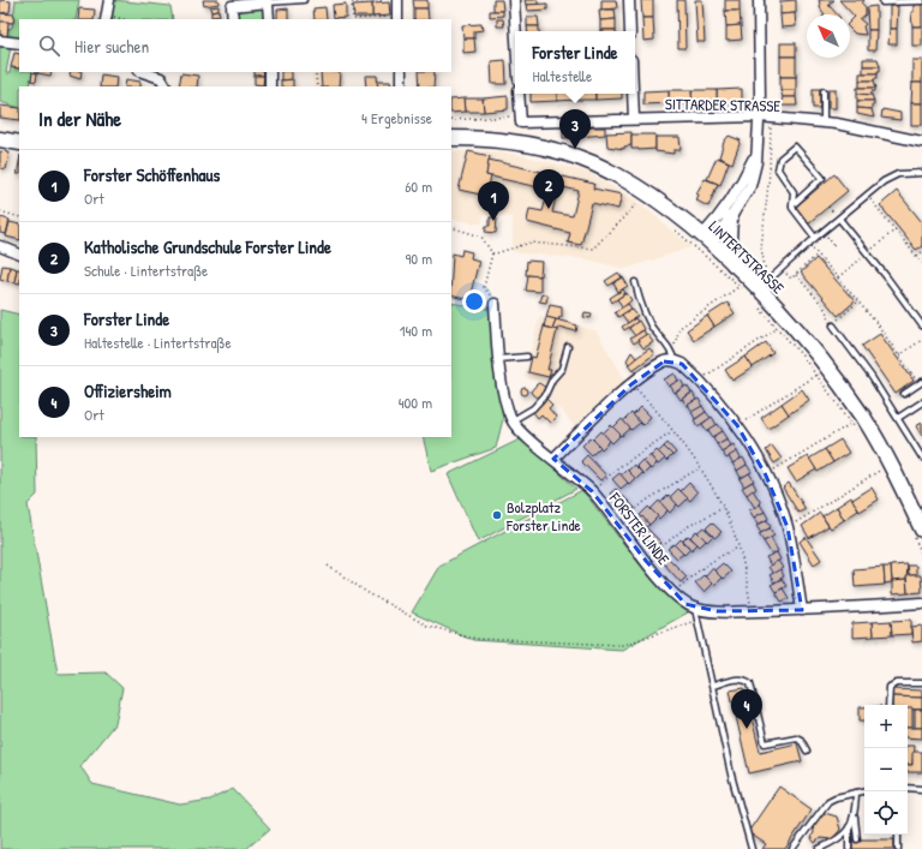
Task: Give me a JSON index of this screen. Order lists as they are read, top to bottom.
{
  "streets": {
    "main road": ["LINTERTSTRASSE"],
    "street": ["SITTARDER STRASSE", "FORSTER LINDE"]
  },
  "places": ["Bolzplatz Forster Linde"],
  "north": "top left",
  "page": {
    "search": "Hier suchen",
    "popup": ["Forster Linde", "Haltestelle"],
    "heading": ["In der Nähe", "4 Ergebnisse"],
    "pins": [
      "3",
      "2",
      "1",
      "4"
    ],
    "list": [
      {
        "mark": "1",
        "name": "Forster Schöffenhaus",
        "note": "Ort",
        "value": "60 m"
      },
      {
        "mark": "2",
        "name": "Katholische Grundschule Forster Linde",
        "note": "Schule · Lintertstraße",
        "value": "90 m"
      },
      {
        "mark": "3",
        "name": "Forster Linde",
        "note": "Haltestelle · Lintertstraße",
        "value": "140 m"
      },
      {
        "mark": "4",
        "name": "Offiziersheim",
        "note": "Ort",
        "value": "400 m"
      }
    ],
    "map_buttons": ["+", "−"]
  }
}
